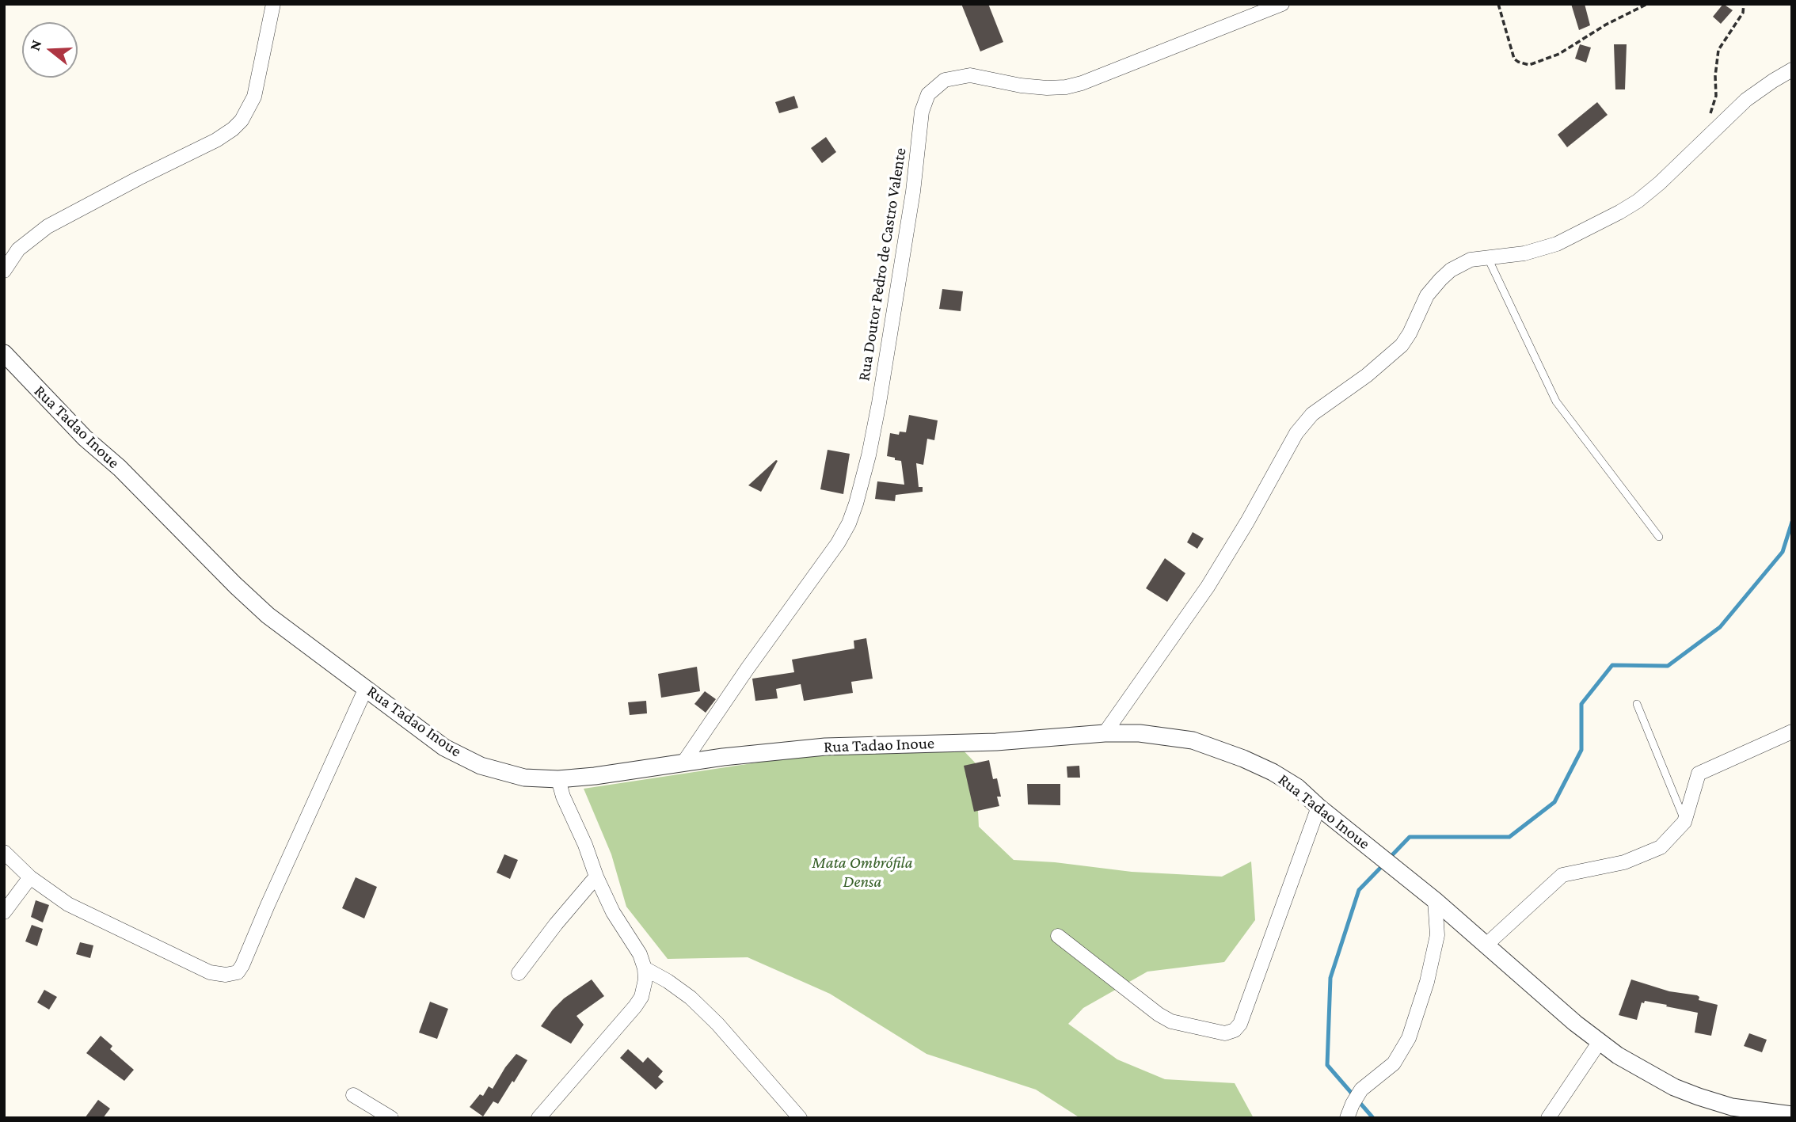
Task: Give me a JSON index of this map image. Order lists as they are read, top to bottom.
{
  "streets": {
    "street": ["Rua Doutor Pedro de Castro Valente", "Rua Tadao Inoue"]
  },
  "crossings": [
    ["Rua Doutor Pedro de Castro Valente", "Rua Tadao Inoue"]
  ],
  "parks": ["Mata Ombrófila Densa"],
  "north": "left"
}
